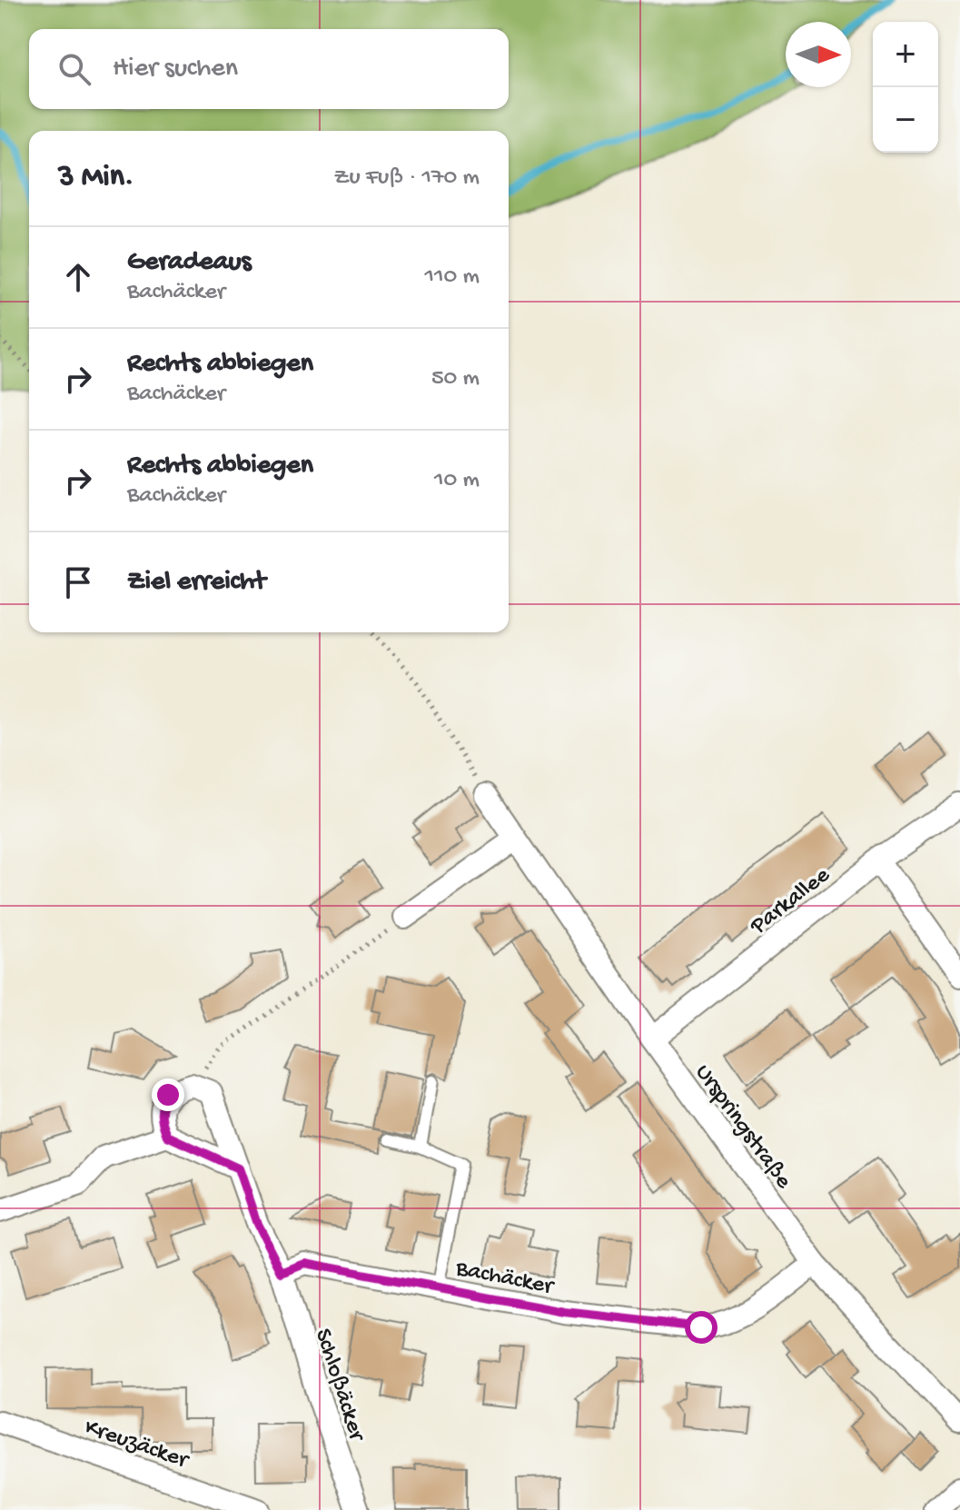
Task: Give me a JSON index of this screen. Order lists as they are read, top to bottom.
{
  "streets": {
    "street": [
      "Parkallee",
      "Urspringstraße",
      "Bachäcker",
      "Schloßäcker",
      "Kreuzäcker"
    ]
  },
  "crossings": [
    ["Parkallee", "Urspringstraße"],
    ["Urspringstraße", "Bachäcker"],
    ["Bachäcker", "Schloßäcker"]
  ],
  "north": "right",
  "page": {
    "map_buttons": ["+", "−"],
    "search": "Hier suchen",
    "heading": ["3 Min.", "Zu Fuß · 170 m"],
    "list": [
      ["Geradeaus", "Bachäcker", "110 m"],
      ["Rechts abbiegen", "Bachäcker", "50 m"],
      ["Rechts abbiegen", "Bachäcker", "10 m"],
      "Ziel erreicht"
    ]
  }
}
